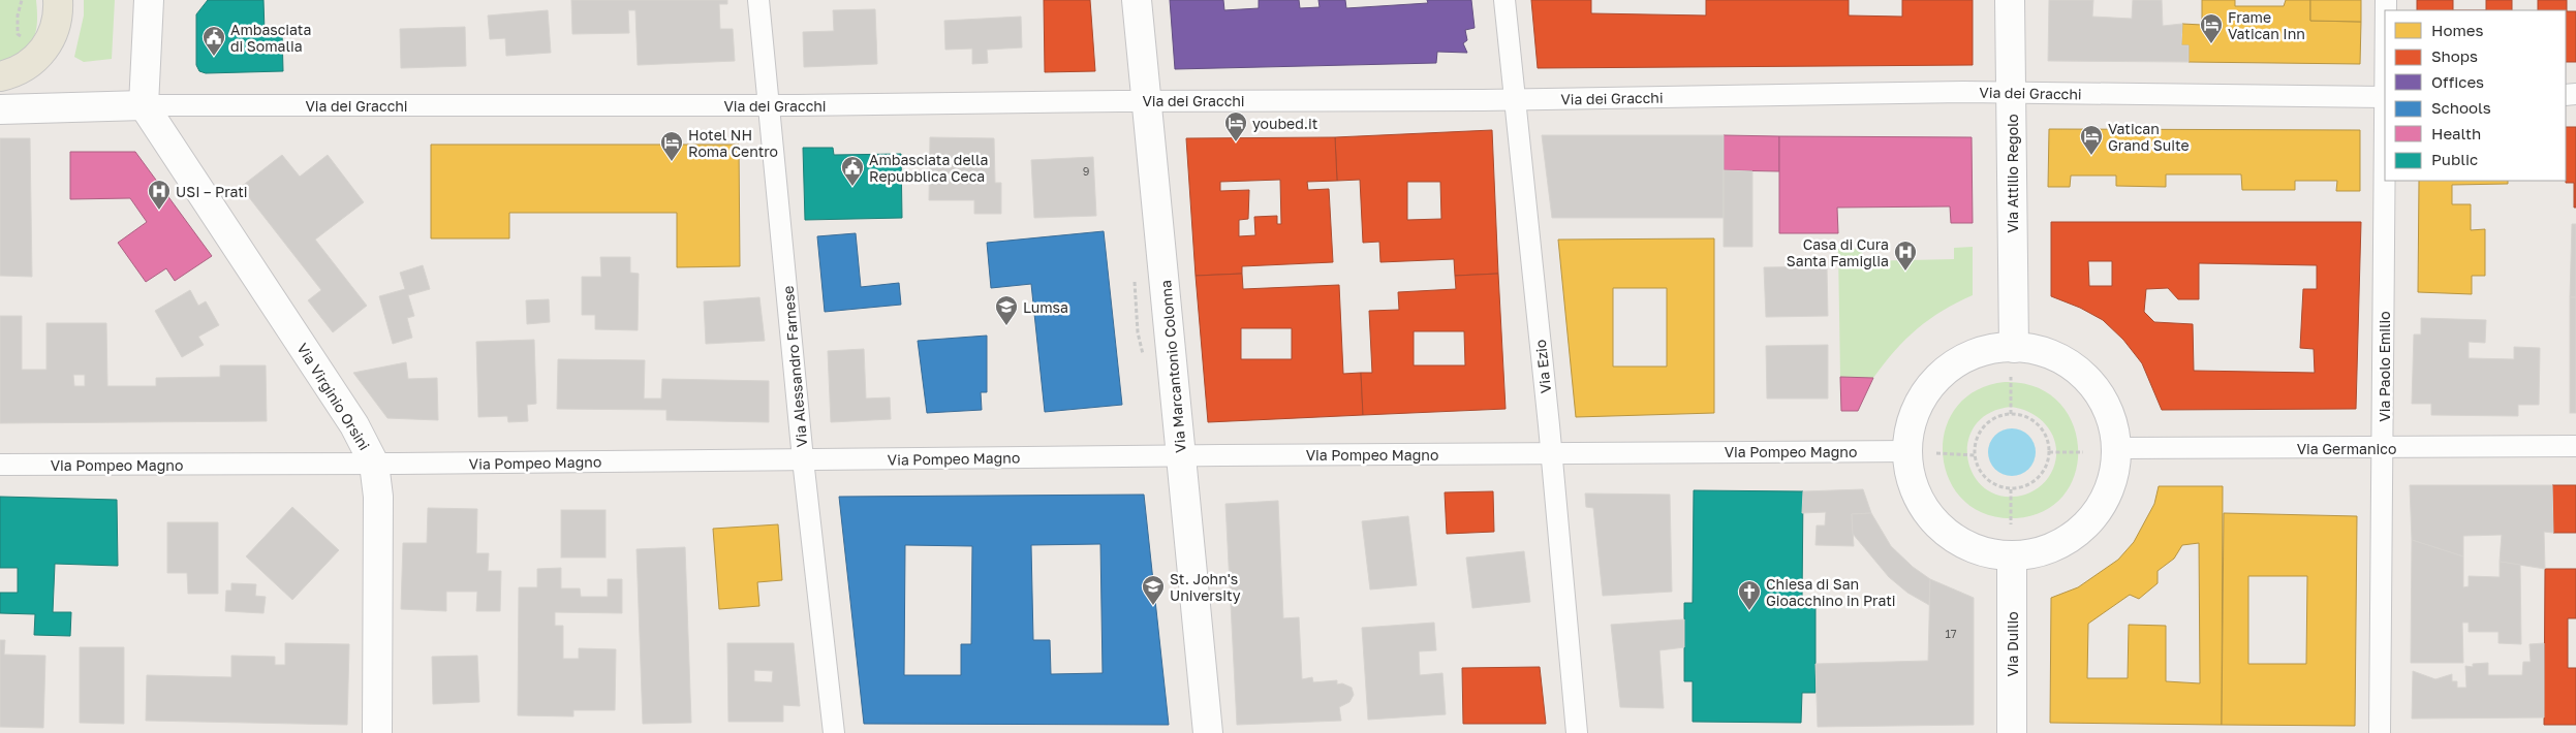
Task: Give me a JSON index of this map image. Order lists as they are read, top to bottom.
{
  "streets": {
    "street": [
      "Via dei Gracchi",
      "Via Attilio Regolo",
      "Via Alessandro Farnese",
      "Via Marcantonio Colonna",
      "Via Ezio",
      "Via Paolo Emilio",
      "Via Virginio Orsini",
      "Via Germanico",
      "Via Pompeo Magno",
      "Via Duilio"
    ]
  },
  "crossings": [
    ["Via dei Gracchi", "Via Attilio Regolo"],
    ["Via dei Gracchi", "Via Alessandro Farnese"],
    ["Via dei Gracchi", "Via Marcantonio Colonna"],
    ["Via dei Gracchi", "Via Ezio"],
    ["Via dei Gracchi", "Via Paolo Emilio"],
    ["Via dei Gracchi", "Via Virginio Orsini"],
    ["Via Alessandro Farnese", "Via Pompeo Magno"],
    ["Via Marcantonio Colonna", "Via Pompeo Magno"],
    ["Via Ezio", "Via Pompeo Magno"],
    ["Via Paolo Emilio", "Via Germanico"],
    ["Via Virginio Orsini", "Via Pompeo Magno"]
  ],
  "places": {
    "hotel": [
      "Frame Vatican Inn",
      "youbed.it",
      "Vatican Grand Suite",
      "Hotel NH Roma Centro"
    ],
    "public building": ["Ambasciata di Somalia", "Ambasciata della Repubblica Ceca"],
    "hospital": ["USI – Prati", "Casa di Cura Santa Famiglia"],
    "school or university": ["Lumsa", "St. John's University"],
    "church": ["Chiesa di San Gioacchino in Prati"]
  },
  "house_numbers": ["9", "17"],
  "legend": [
    "Homes",
    "Shops",
    "Offices",
    "Schools",
    "Health",
    "Public"
  ]
}
